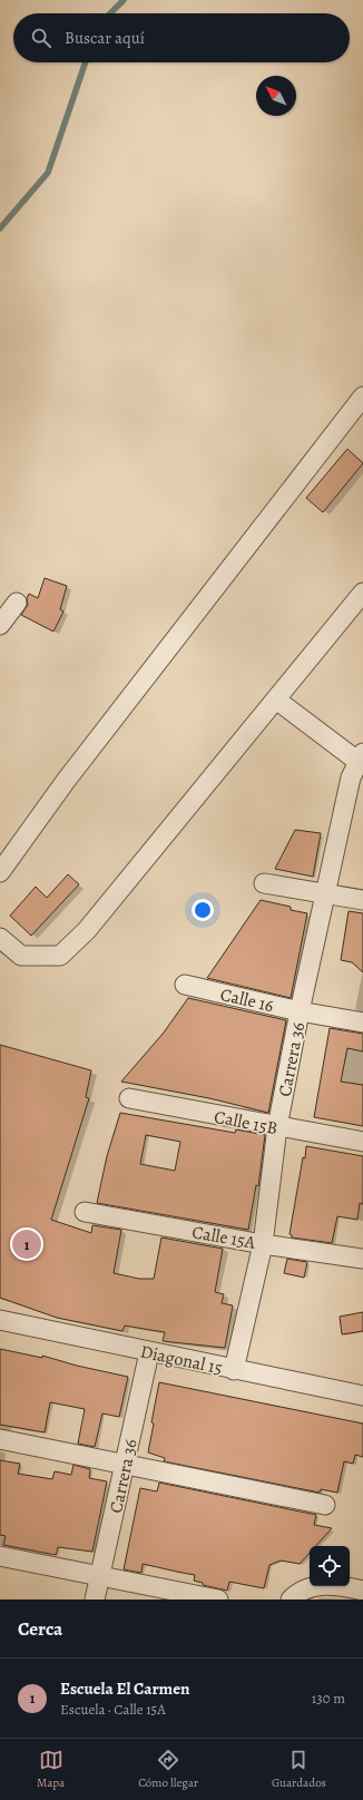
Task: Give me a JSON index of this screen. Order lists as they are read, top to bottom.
{
  "streets": {
    "street": [
      "Calle 16",
      "Carrera 36",
      "Calle 15B",
      "Calle 15A",
      "Diagonal 15"
    ]
  },
  "crossings": [
    ["Calle 16", "Carrera 36"],
    ["Carrera 36", "Calle 15B"],
    ["Carrera 36", "Calle 15A"],
    ["Carrera 36", "Diagonal 15"]
  ],
  "north": "top left",
  "page": {
    "search": "Buscar aquí",
    "pins": "1",
    "heading": "Cerca",
    "list": [
      {
        "mark": "1",
        "name": "Escuela El Carmen",
        "note": "Escuela · Calle 15A",
        "value": "130 m"
      }
    ],
    "nav": ["Mapa", "Cómo llegar", "Guardados"]
  }
}
